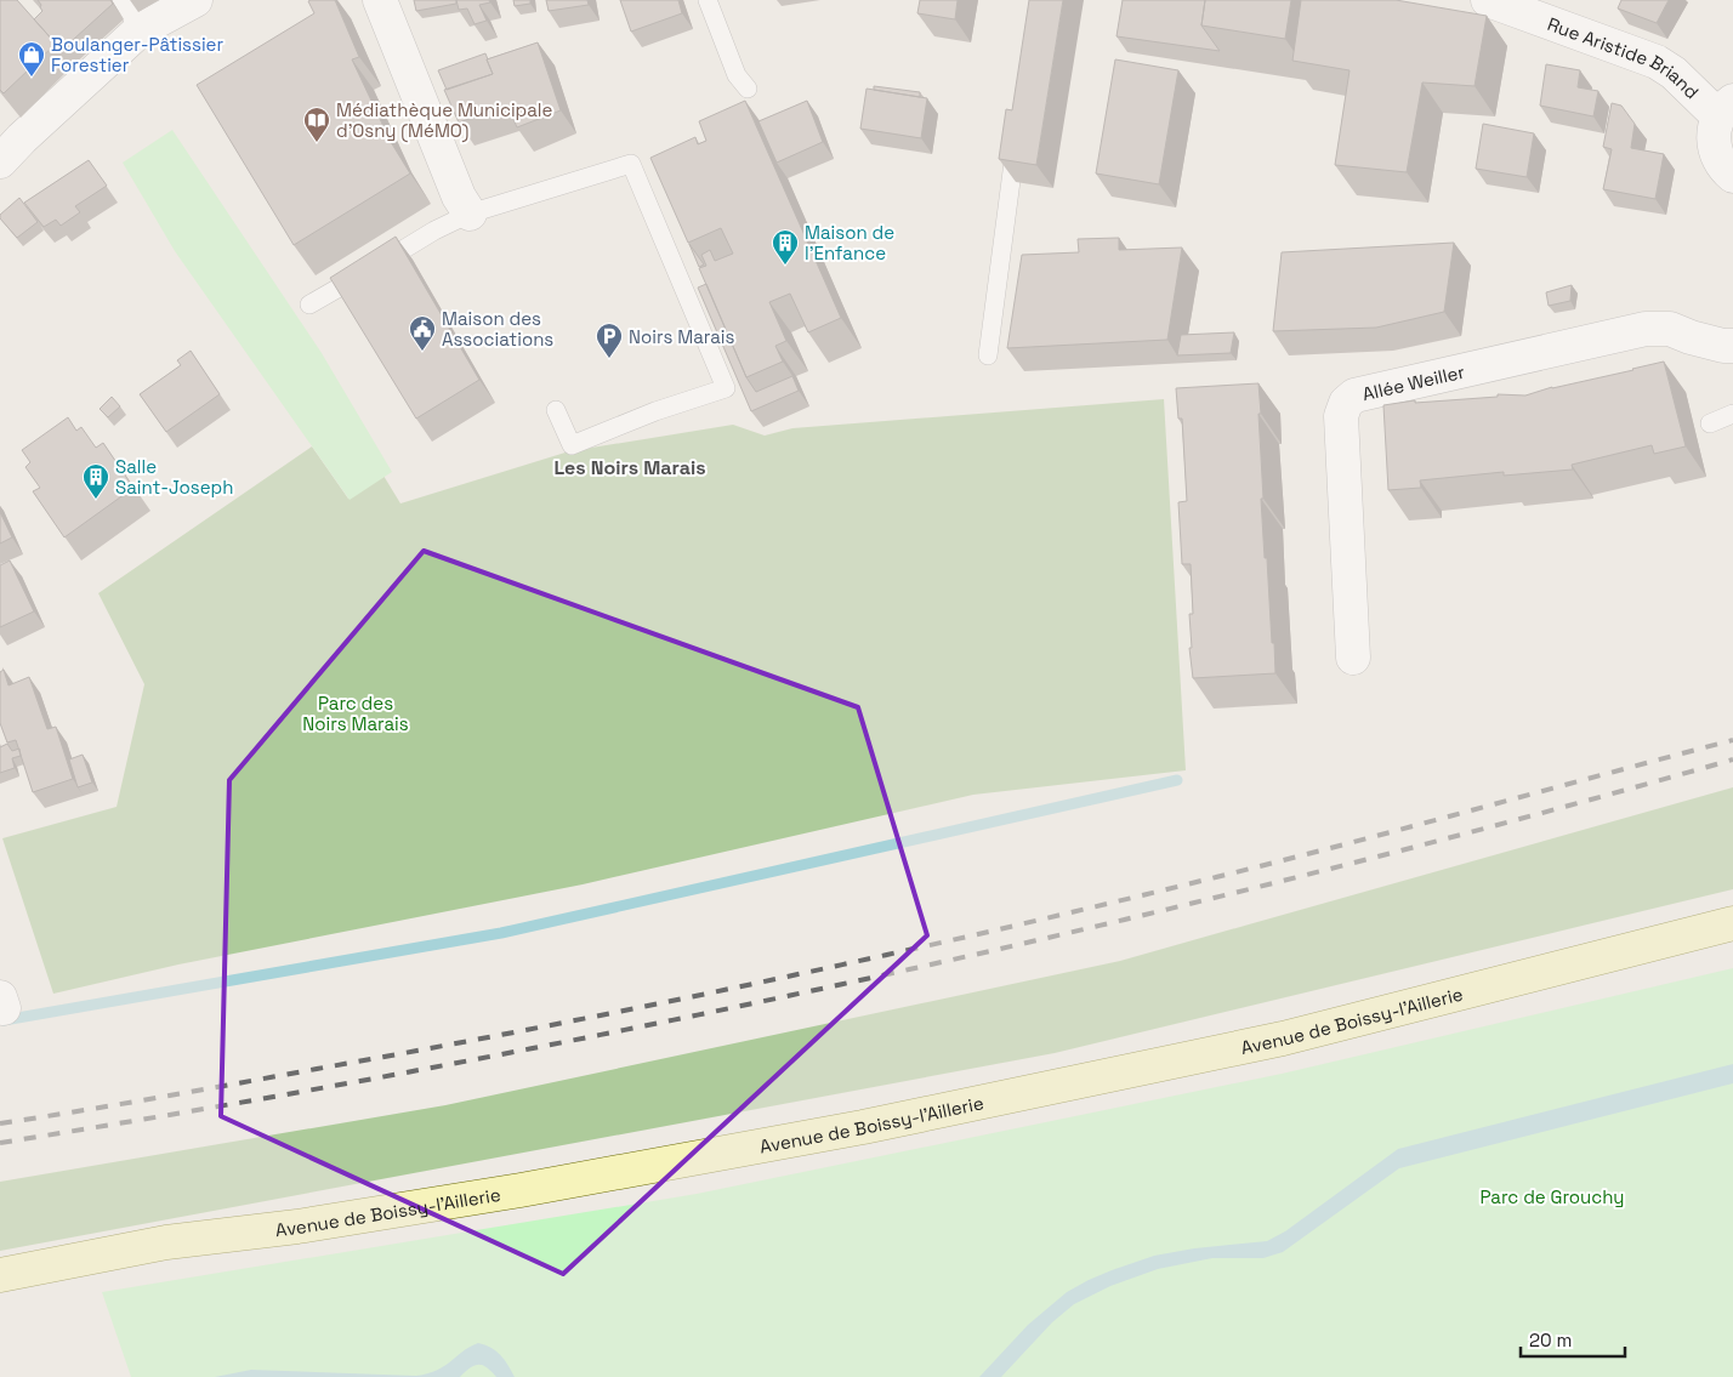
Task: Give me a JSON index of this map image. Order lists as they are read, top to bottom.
{
  "streets": {
    "main road": ["Avenue de Boissy-l'Aillerie"],
    "street": ["Rue Aristide Briand", "Allée Weiller"]
  },
  "districts": ["Les Noirs Marais"],
  "parks": ["Parc des Noirs Marais", "Parc de Grouchy"],
  "places": {
    "shop": ["Boulanger-Pâtissier Forestier"],
    "library": ["Médiathèque Municipale d'Osny (MéMO)"],
    "building": ["Maison de l'Enfance", "Salle Saint-Joseph"],
    "public building": ["Maison des Associations"],
    "parking": ["Noirs Marais"]
  },
  "scale_bar": "20 m"
}
